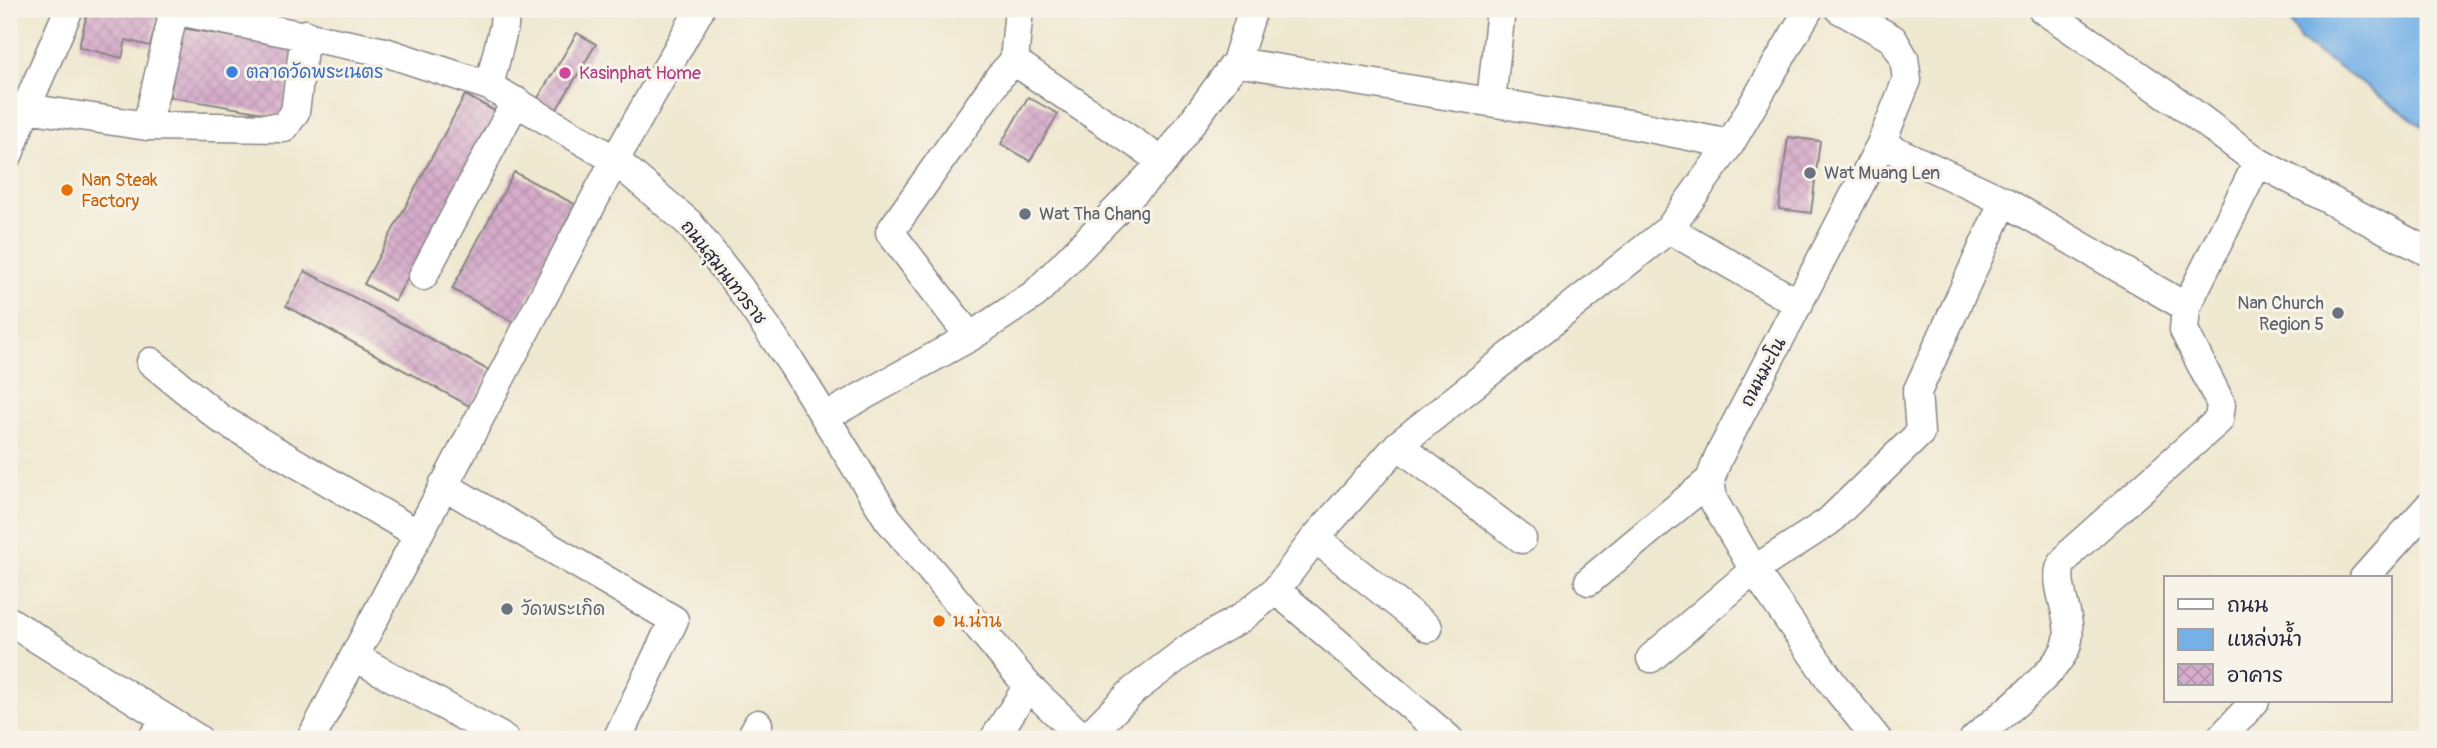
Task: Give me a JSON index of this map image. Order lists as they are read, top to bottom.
{
  "streets": {
    "street": ["ถนนสุมนเทวราช", "ถนนมะโน"]
  },
  "places": [
    "ตลาดวัดพระเนตร",
    "Kasinphat Home",
    "Wat Muang Len",
    "Nan Steak Factory",
    "Wat Tha Chang",
    "Nan Church Region 5",
    "วัดพระเกิด",
    "น.น่าน"
  ],
  "legend": ["ถนน", "แหล่งน้ำ", "อาคาร"]
}
